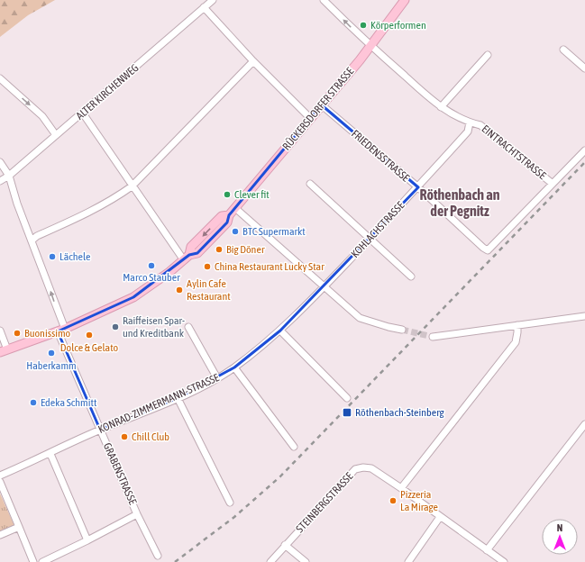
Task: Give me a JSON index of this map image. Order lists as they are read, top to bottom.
{
  "streets": {
    "main road": ["RÜCKERSDORFER STRASSE"],
    "street": [
      "ALTER KIRCHENWEG",
      "EINTRACHTSTRASSE",
      "FRIEDENSSTRASSE",
      "KOHLACHSTRASSE",
      "KONRAD-ZIMMERMANN-STRASSE",
      "GRABENSTRASSE",
      "STEINBERGSTRASSE"
    ]
  },
  "crossings": [
    ["ALTER KIRCHENWEG", "GRABENSTRASSE"],
    ["RÜCKERSDORFER STRASSE", "EINTRACHTSTRASSE"],
    ["RÜCKERSDORFER STRASSE", "FRIEDENSSTRASSE"],
    ["RÜCKERSDORFER STRASSE", "GRABENSTRASSE"],
    ["EINTRACHTSTRASSE", "FRIEDENSSTRASSE"],
    ["EINTRACHTSTRASSE", "KOHLACHSTRASSE"],
    ["FRIEDENSSTRASSE", "KOHLACHSTRASSE"],
    ["KOHLACHSTRASSE", "KONRAD-ZIMMERMANN-STRASSE"],
    ["KONRAD-ZIMMERMANN-STRASSE", "GRABENSTRASSE"]
  ],
  "districts": ["Röthenbach an der Pegnitz"],
  "places": {
    "other": [
      "Körperformen",
      "Clever fit",
      "BTC Supermarkt",
      "Big Döner",
      "Lächele",
      "Marco Stauber",
      "China Restaurant Lucky Star",
      "Aylin Cafe Restaurant",
      "Raiffeisen Spar- und Kreditbank",
      "Buonissimo",
      "Dolce & Gelato",
      "Haberkamm",
      "Edeka Schmitt",
      "Chill Club",
      "Pizzeria La Mirage"
    ],
    "transit": ["Röthenbach-Steinberg"]
  },
  "north": "top"
}
